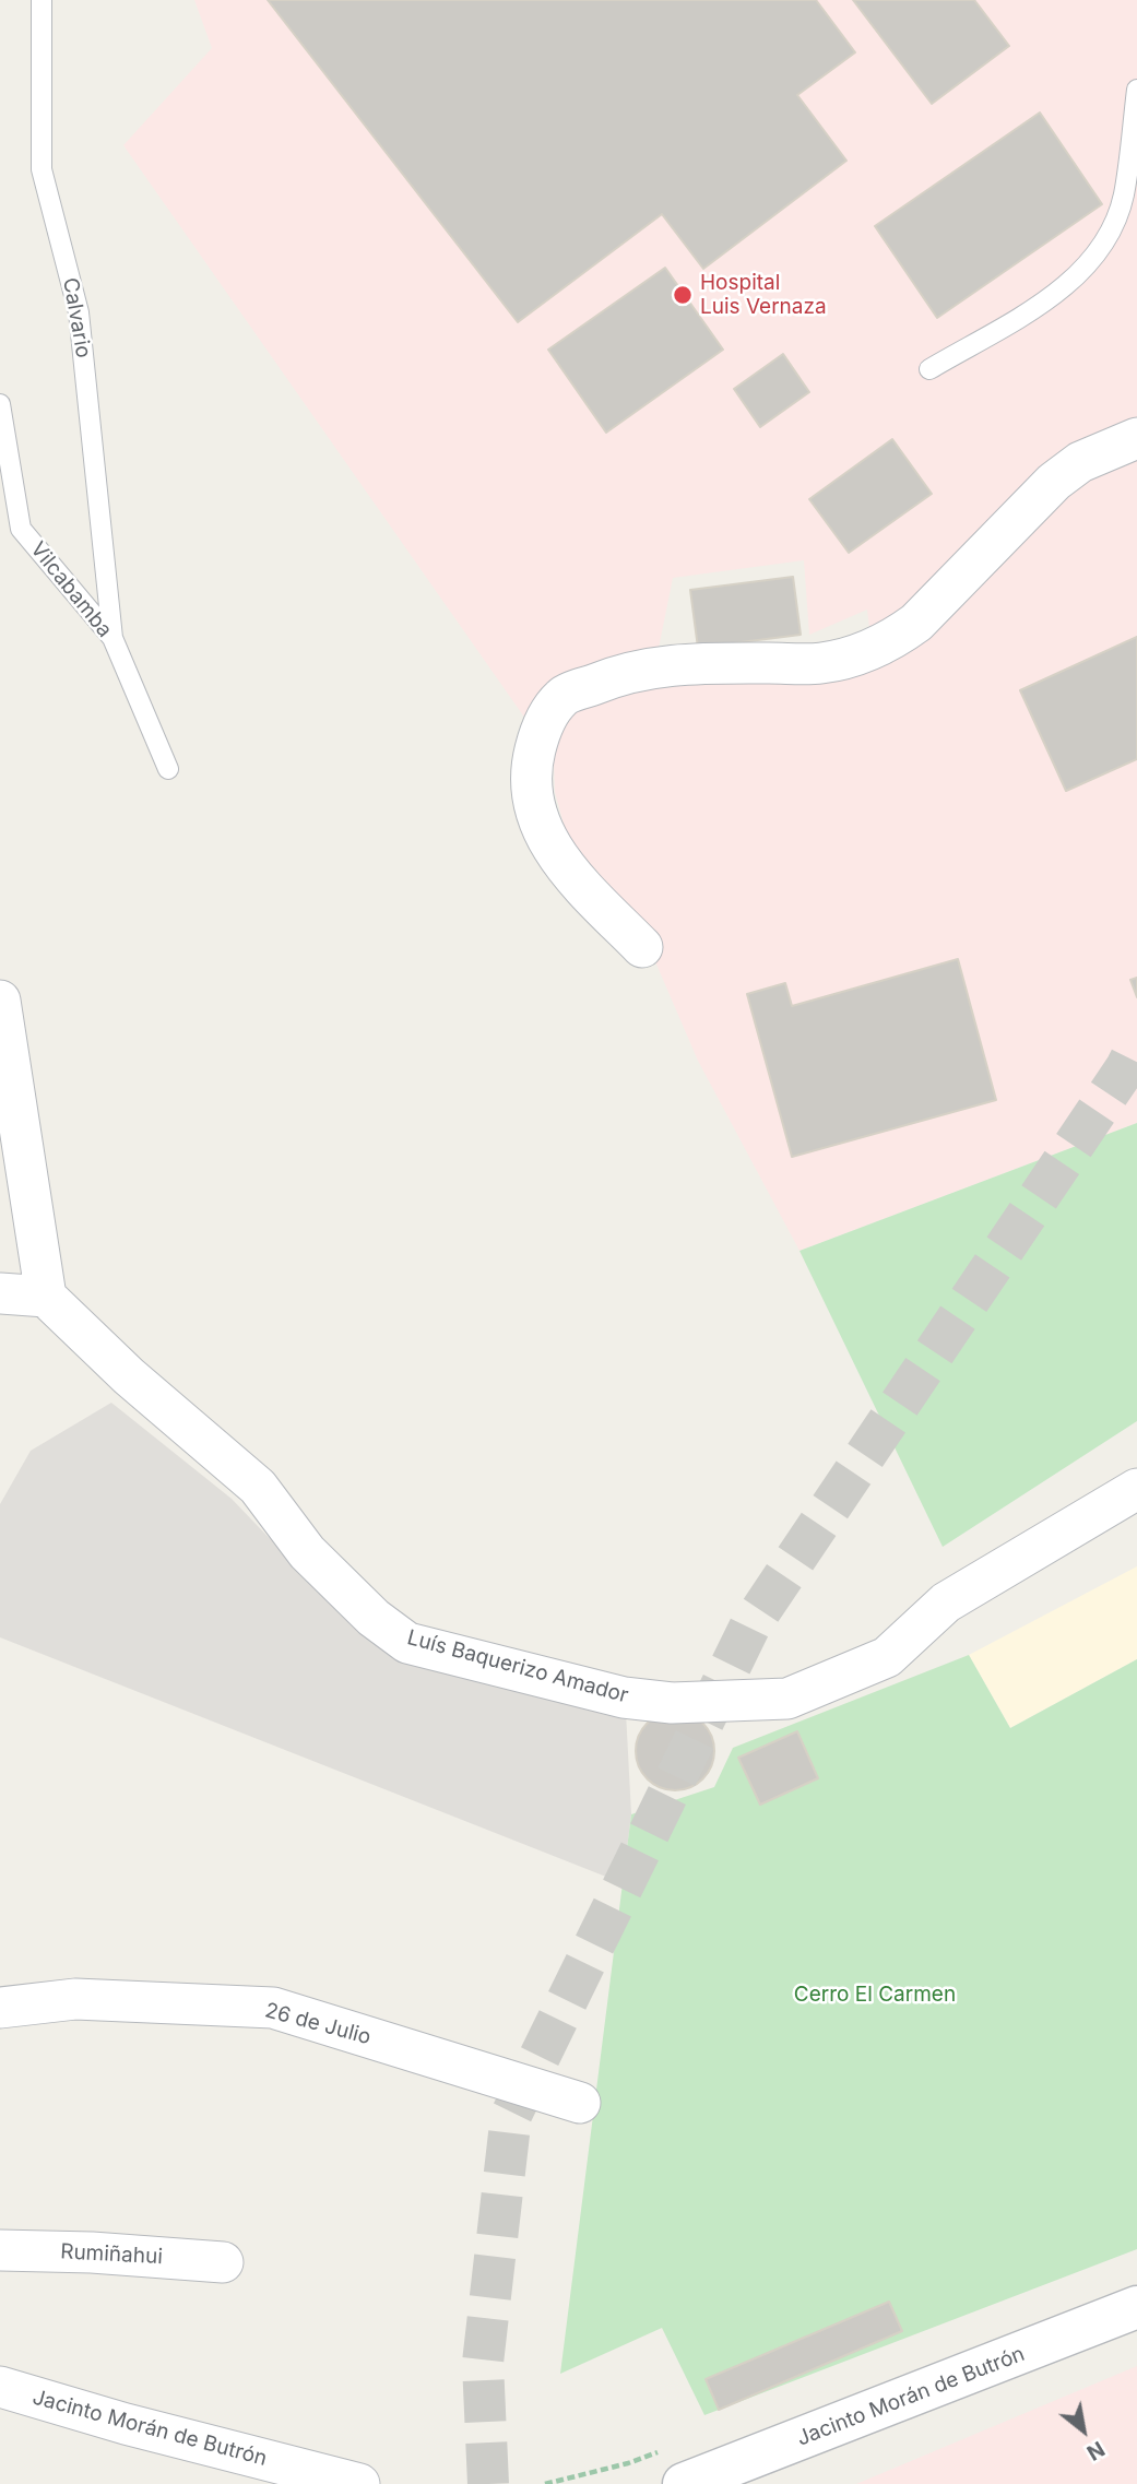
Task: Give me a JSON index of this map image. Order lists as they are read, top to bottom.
{
  "streets": {
    "street": [
      "Luís Baquerizo Amador",
      "26 de Julio",
      "Rumiñahui",
      "Jacinto Morán de Butrón"
    ],
    "lane": ["Calvario", "Vilcabamba"]
  },
  "crossings": [
    ["Calvario", "Vilcabamba"]
  ],
  "parks": ["Cerro El Carmen"],
  "places": ["Hospital Luis Vernaza"],
  "north": "bottom right"
}
